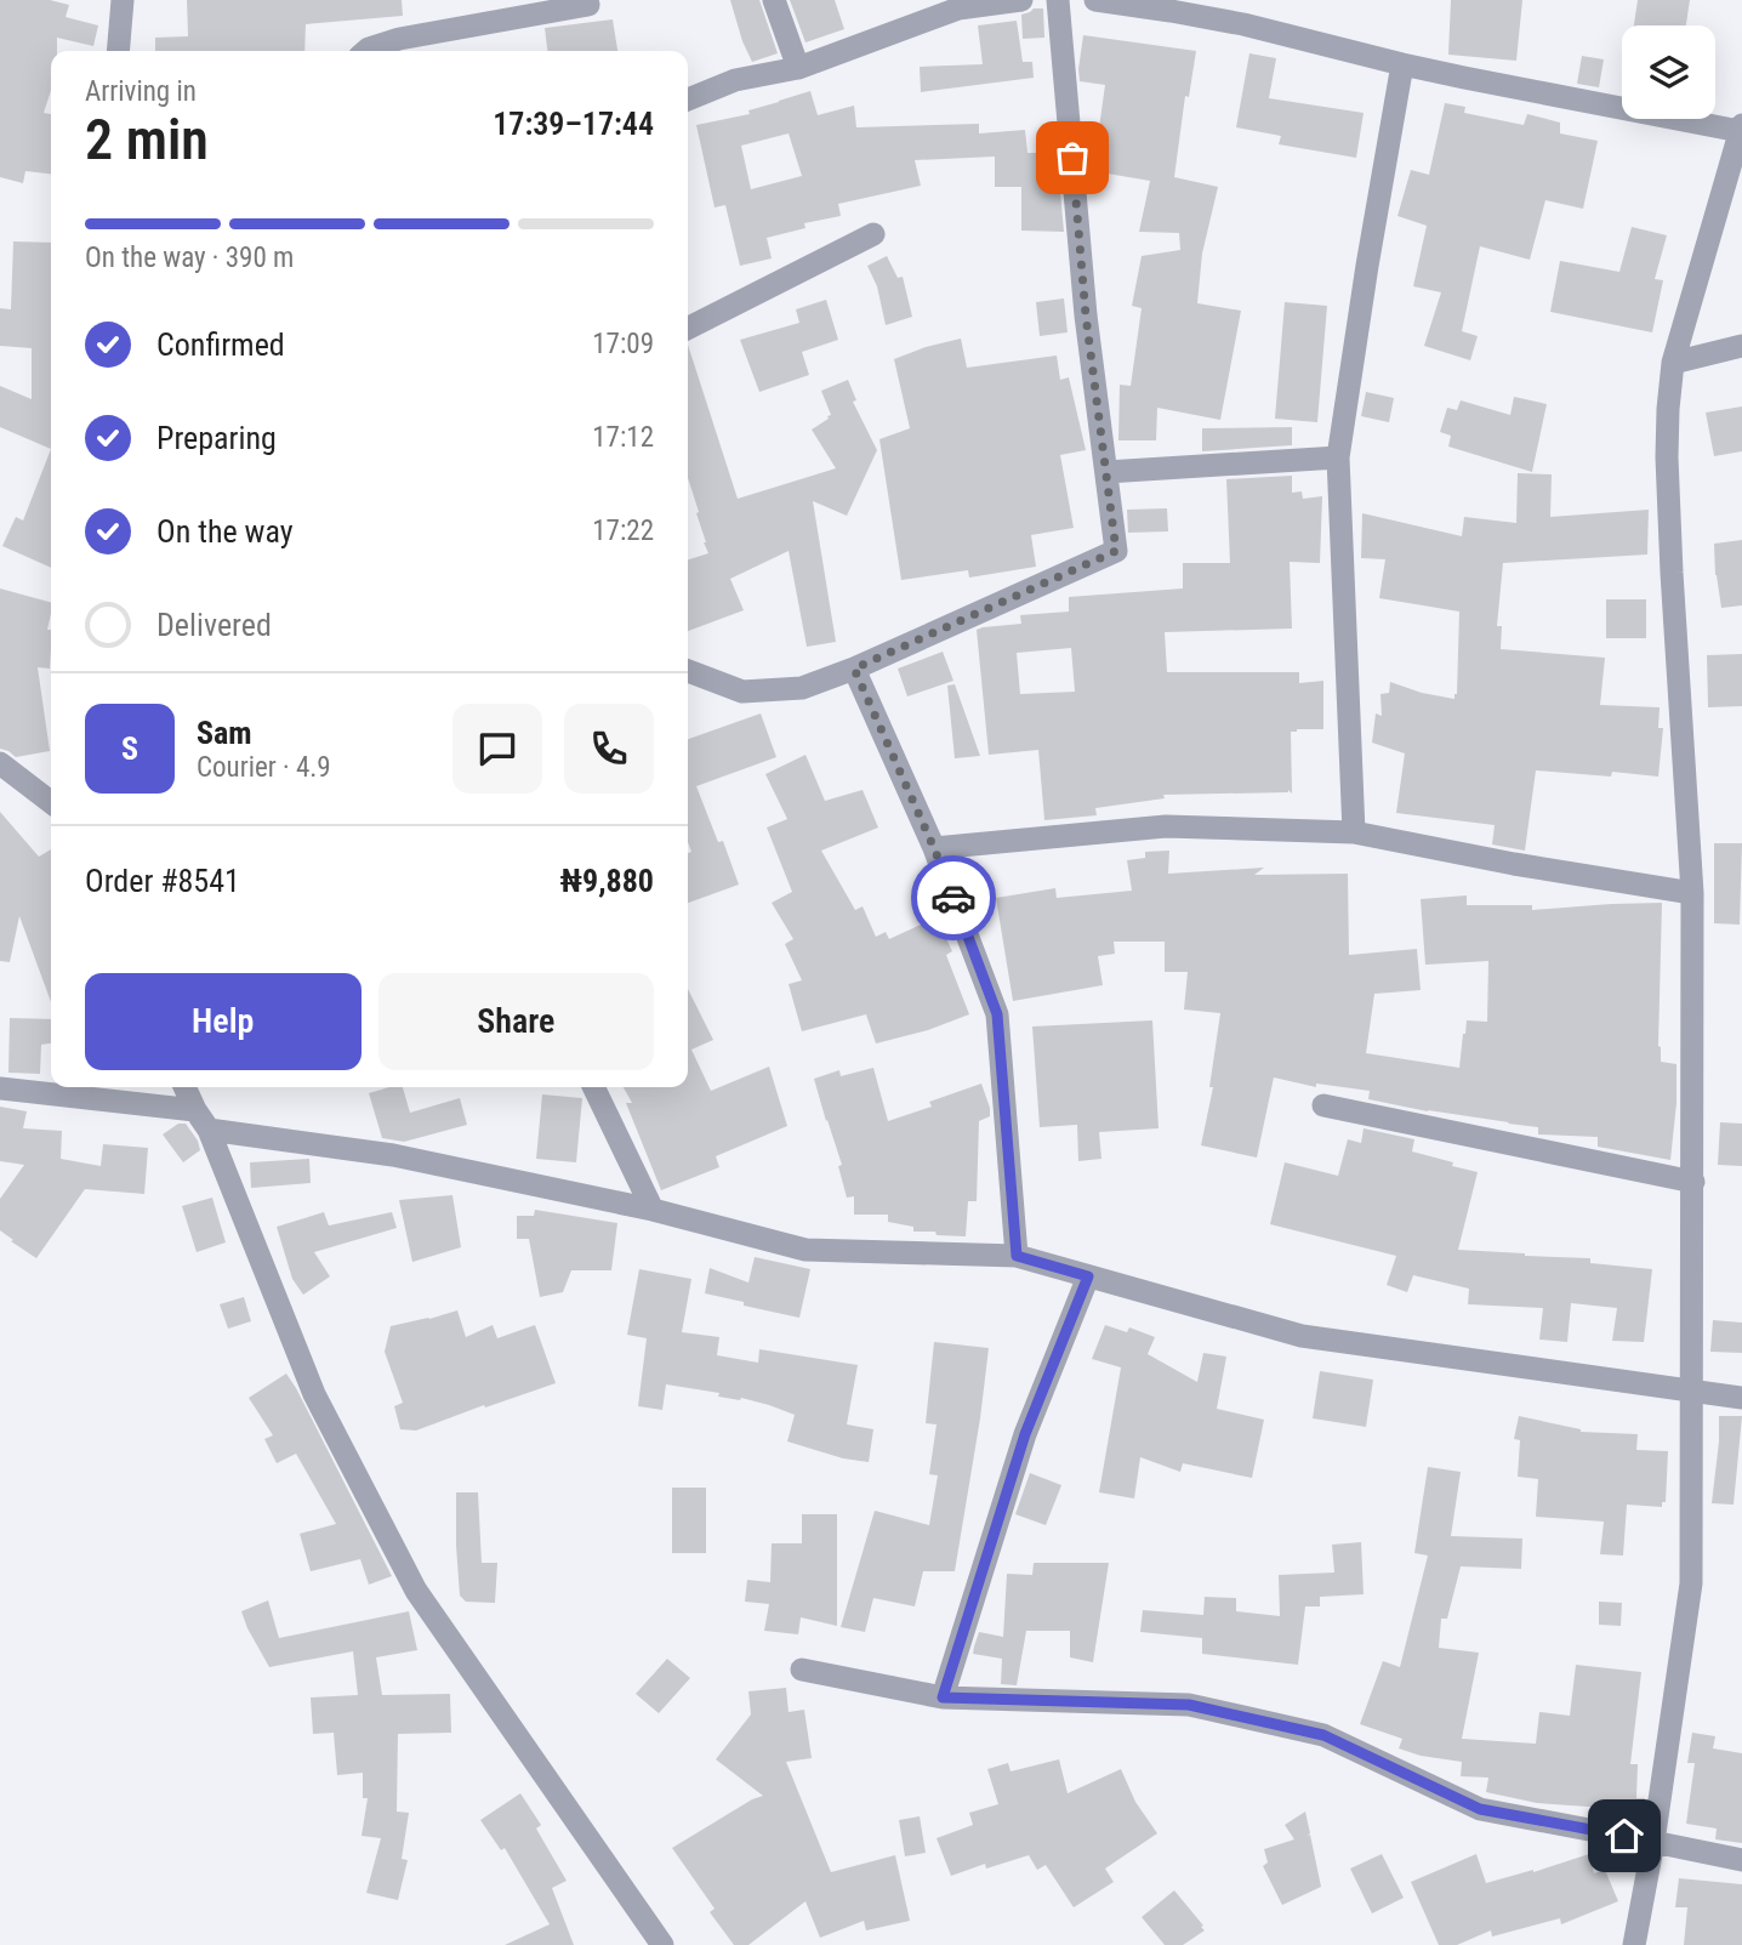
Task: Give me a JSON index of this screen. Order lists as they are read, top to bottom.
{
  "page": {
    "heading": ["2 min", "Arriving in", "17:39–17:44"],
    "panel": [
      "Sam",
      "Courier · 4.9",
      "Order #8541",
      "₦9,880"
    ],
    "bar": "On the way · 390 m",
    "list": [
      ["Confirmed", "17:09"],
      ["Preparing", "17:12"],
      ["On the way", "17:22"],
      "Delivered"
    ],
    "round": "S",
    "buttons": ["Help", "Share"]
  }
}
